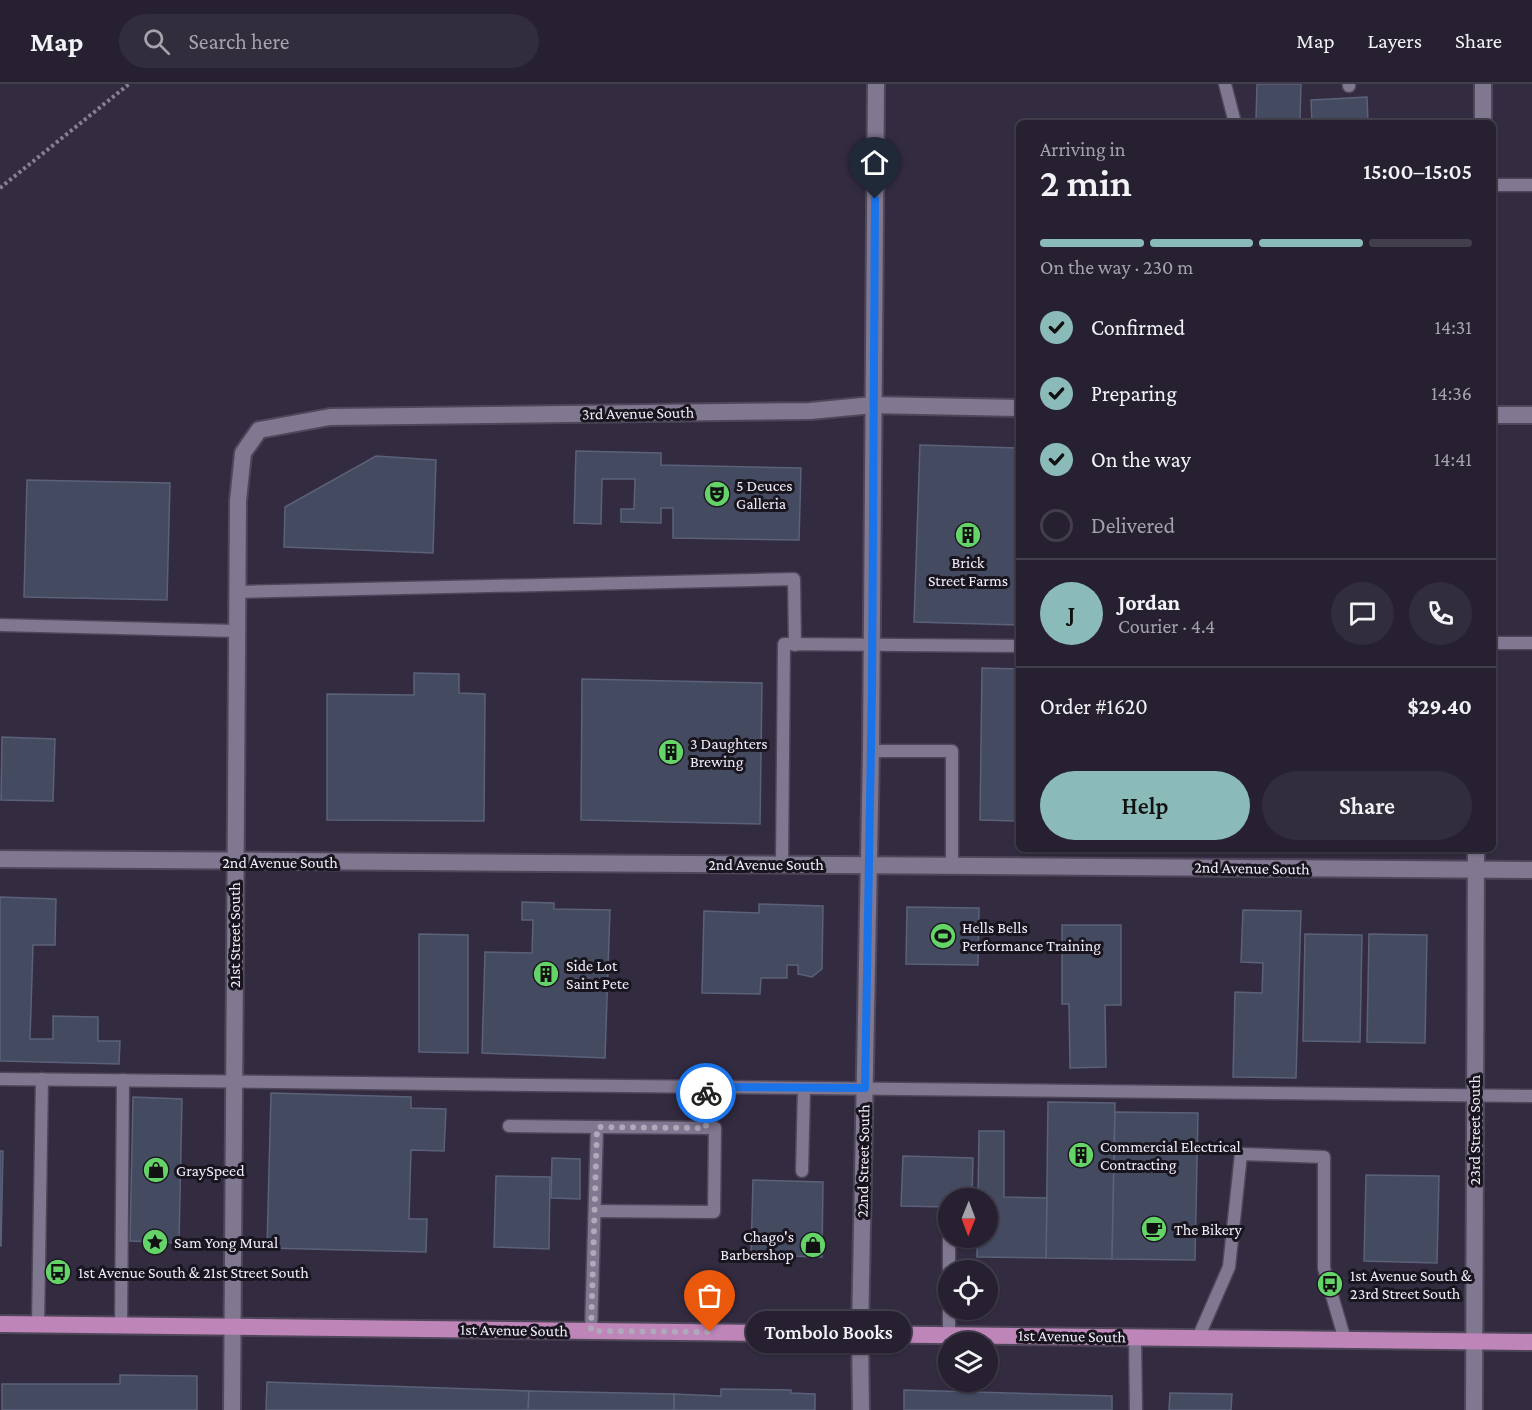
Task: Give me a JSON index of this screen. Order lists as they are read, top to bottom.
{
  "streets": {
    "main road": ["1st Avenue South"],
    "street": [
      "3rd Avenue South",
      "2nd Avenue South",
      "21st Street South",
      "23rd Street South",
      "22nd Street South"
    ]
  },
  "crossings": [
    ["3rd Avenue South", "21st Street South"],
    ["3rd Avenue South", "22nd Street South"],
    ["2nd Avenue South", "21st Street South"],
    ["2nd Avenue South", "23rd Street South"],
    ["2nd Avenue South", "22nd Street South"],
    ["21st Street South", "1st Avenue South"],
    ["23rd Street South", "1st Avenue South"],
    ["22nd Street South", "1st Avenue South"]
  ],
  "places": {
    "theatre": ["5 Deuces Galleria"],
    "building": [
      "Brick Street Farms",
      "3 Daughters Brewing",
      "Side Lot Saint Pete",
      "Commercial Electrical Contracting"
    ],
    "sports": ["Hells Bells Performance Training"],
    "shop": ["GraySpeed", "Chago's Barbershop"],
    "cafe": ["The Bikery"],
    "place": ["Sam Yong Mural"],
    "bus stop": ["1st Avenue South & 21st Street South", "1st Avenue South & 23rd Street South"],
    "other": ["Tombolo Books"]
  },
  "north": "bottom",
  "page": {
    "header": "Map",
    "search": "Search here",
    "nav": ["Map", "Layers", "Share"],
    "heading": ["2 min", "Arriving in", "15:00–15:05"],
    "panel": [
      "Jordan",
      "Courier · 4.4",
      "Order #1620",
      "$29.40"
    ],
    "bar": "On the way · 230 m",
    "list": [
      ["Confirmed", "14:31"],
      ["Preparing", "14:36"],
      ["On the way", "14:41"],
      "Delivered"
    ],
    "round": "J",
    "buttons": ["Help", "Share"],
    "bubble": "Tombolo Books"
  }
}
